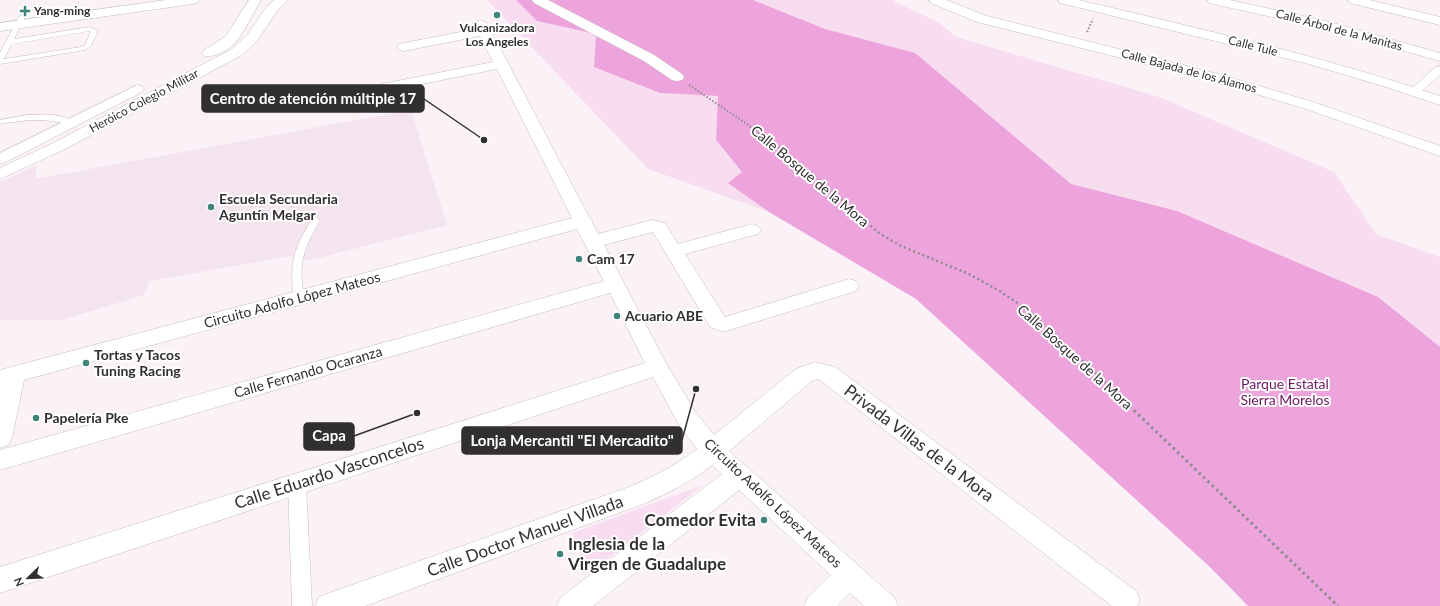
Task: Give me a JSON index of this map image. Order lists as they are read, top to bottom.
{
  "streets": {
    "street": [
      "Calle Árbol de la Manitas",
      "Calle Tule",
      "Calle Bajada de los Álamos",
      "Heróico Colegio Militar",
      "Circuito Adolfo López Mateos",
      "Calle Fernando Ocaranza",
      "Privada Villas de la Mora",
      "Calle Eduardo Vasconcelos",
      "Calle Doctor Manuel Villada"
    ],
    "path": ["Calle Bosque de la Mora"]
  },
  "crossings": [
    ["Circuito Adolfo López Mateos", "Calle Fernando Ocaranza"],
    ["Circuito Adolfo López Mateos", "Privada Villas de la Mora"],
    ["Circuito Adolfo López Mateos", "Calle Eduardo Vasconcelos"],
    ["Circuito Adolfo López Mateos", "Calle Doctor Manuel Villada"],
    ["Privada Villas de la Mora", "Calle Doctor Manuel Villada"]
  ],
  "parks": ["Parque Estatal Sierra Morelos"],
  "places": {
    "health": ["Yang-ming"],
    "other": [
      "Vulcanizadora Los Angeles",
      "Centro de atención múltiple 17",
      "Escuela Secundaria Aguntín Melgar",
      "Cam 17",
      "Acuario ABE",
      "Tortas y Tacos Tuning Racing",
      "Lonja Mercantil \"El Mercadito\"",
      "Capa",
      "Papelería Pke",
      "Comedor Evita",
      "Inglesia de la Virgen de Guadalupe"
    ]
  },
  "north": "bottom left"
}
